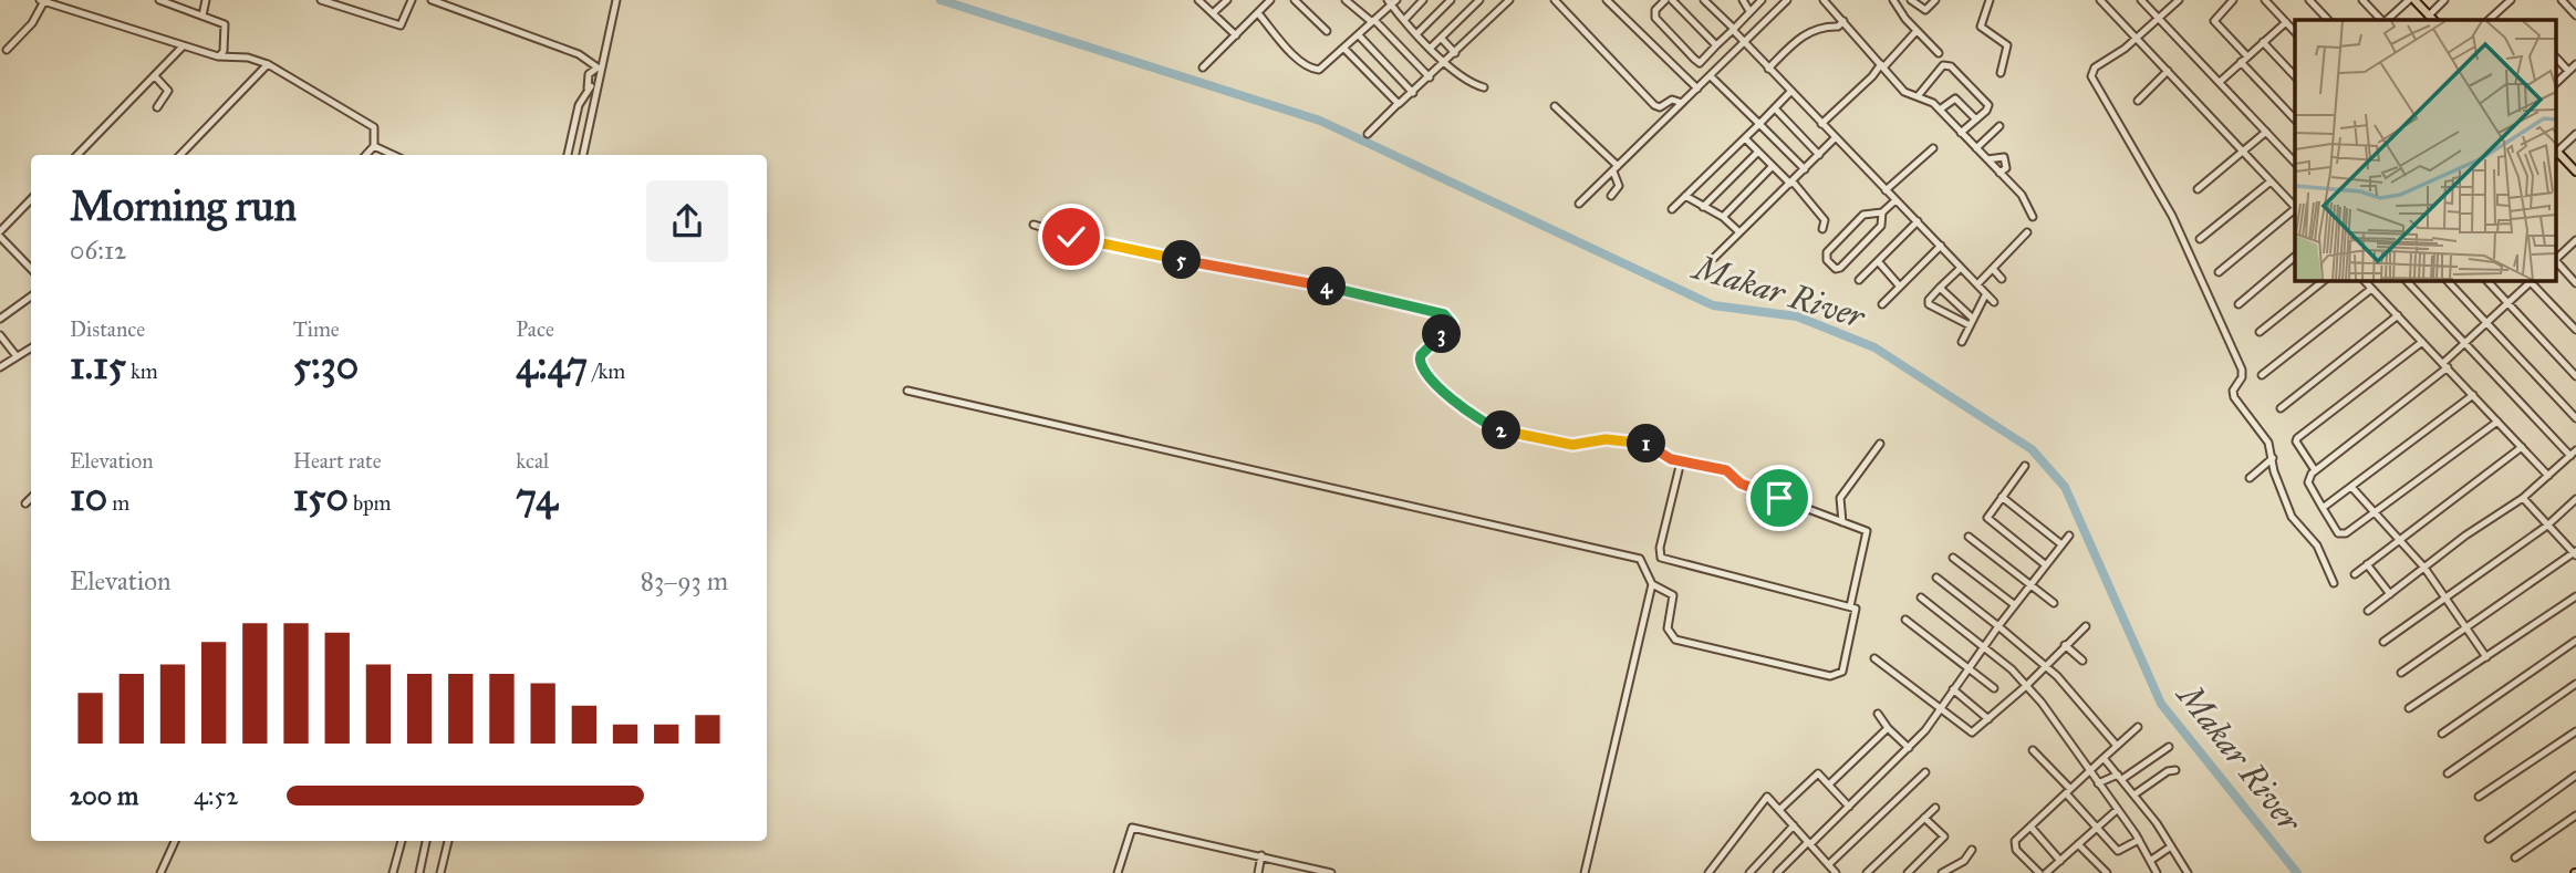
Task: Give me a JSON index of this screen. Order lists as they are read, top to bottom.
{
  "water": ["Makar River"],
  "page": {
    "heading": ["Morning run", "06:12"],
    "pins": [
      "5",
      "4",
      "3",
      "2",
      "1"
    ],
    "stats": [
      ["Distance", "1.15 km"],
      ["Time", "5:30"],
      ["Pace", "4:47 /km"],
      ["Elevation", "10 m"],
      ["Heart rate", "150 bpm"],
      ["kcal", "74"]
    ],
    "chart": ["Elevation", "83–93 m"],
    "list": [
      {
        "name": "200 m",
        "note": "4:52"
      }
    ]
  }
}
